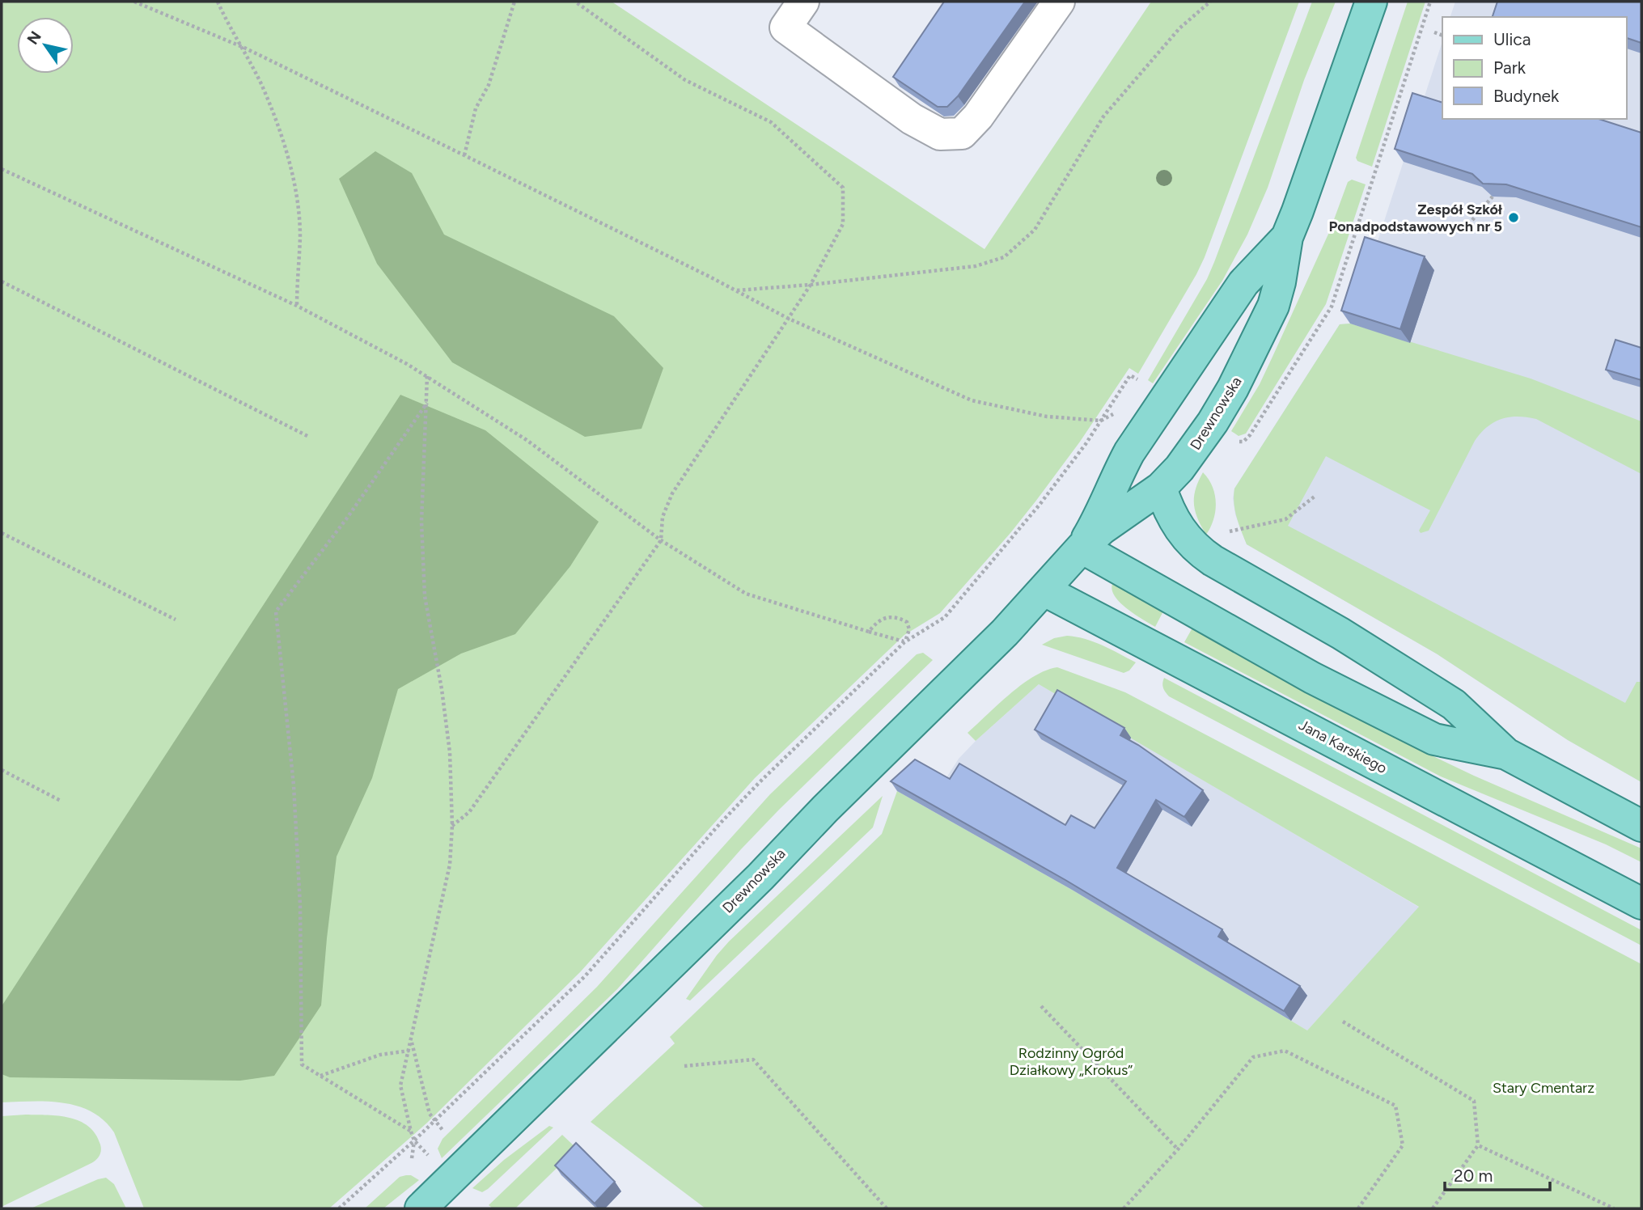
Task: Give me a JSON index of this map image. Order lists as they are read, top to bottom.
{
  "streets": {
    "main road": ["Drewnowska", "Jana Karskiego"]
  },
  "crossings": [
    ["Drewnowska", "Jana Karskiego"]
  ],
  "parks": ["Rodzinny Ogród Działkowy „Krokus”", "Stary Cmentarz"],
  "places": ["Zespół Szkół Ponadpodstawowych nr 5"],
  "legend": ["Ulica", "Park", "Budynek"],
  "scale_bar": "20 m",
  "north": "top left"
}
